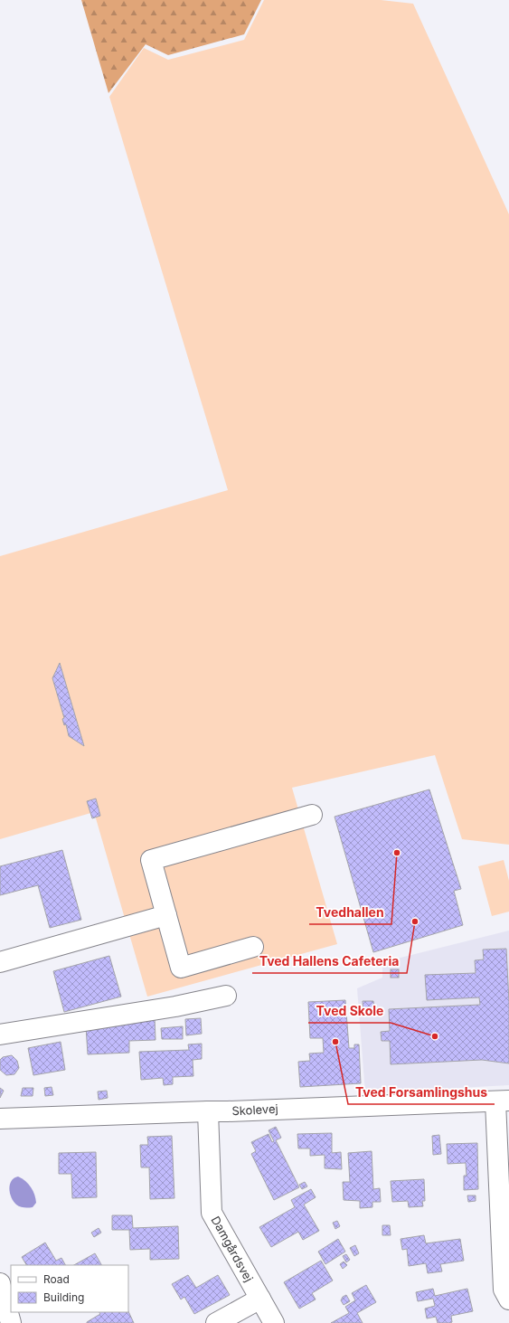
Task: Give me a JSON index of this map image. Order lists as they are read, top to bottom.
{
  "streets": {
    "street": ["Skolevej", "Damgårdsvej"]
  },
  "crossings": [
    ["Skolevej", "Damgårdsvej"]
  ],
  "places": [
    "Tvedhallen",
    "Tved Hallens Cafeteria",
    "Tved Skole",
    "Tved Forsamlingshus"
  ],
  "legend": ["Road", "Building"]
}
